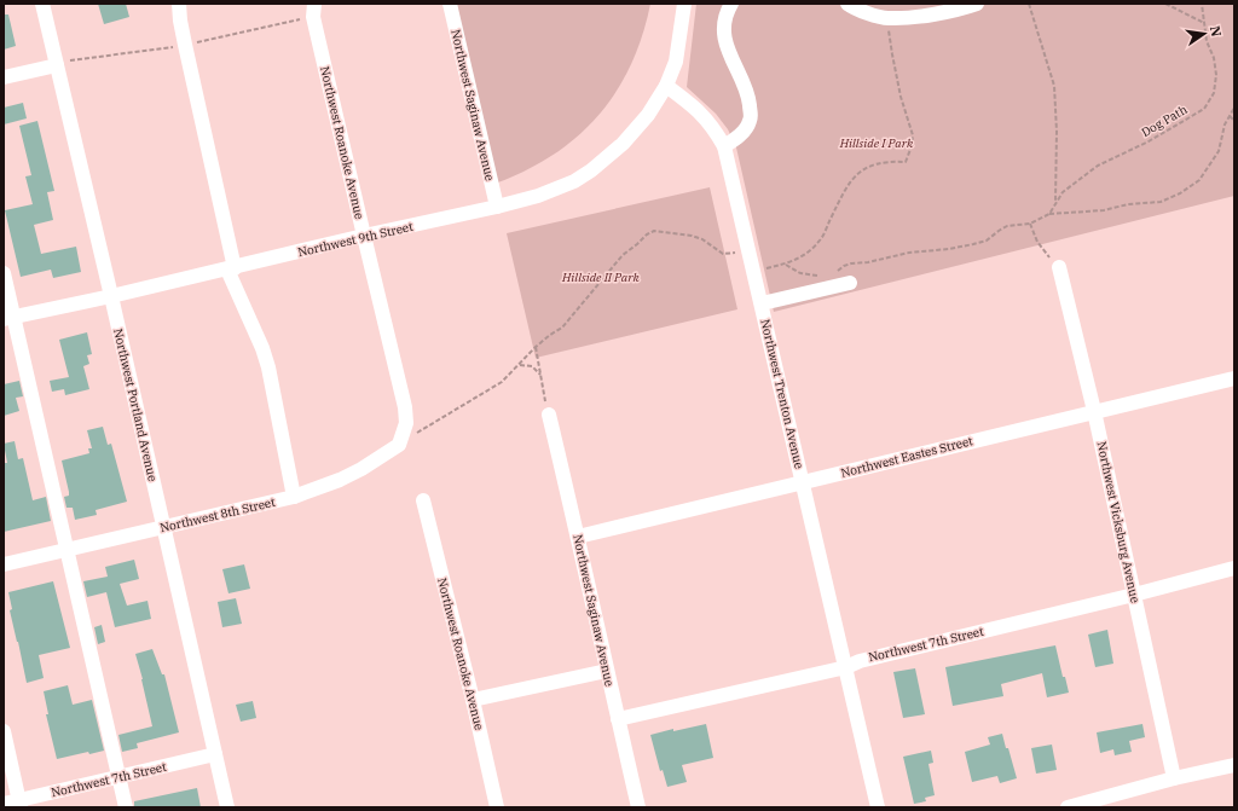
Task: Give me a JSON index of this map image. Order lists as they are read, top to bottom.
{
  "streets": {
    "street": [
      "Northwest Saginaw Avenue",
      "Northwest Roanoke Avenue",
      "Northwest 9th Street",
      "Northwest Trenton Avenue",
      "Northwest Portland Avenue",
      "Northwest Eastes Street",
      "Northwest 8th Street",
      "Northwest Vicksburg Avenue",
      "Northwest 7th Street"
    ],
    "path": ["Dog Path"]
  },
  "crossings": [
    ["Northwest Saginaw Avenue", "Northwest 9th Street"],
    ["Northwest Saginaw Avenue", "Northwest Eastes Street"],
    ["Northwest Saginaw Avenue", "Northwest 7th Street"],
    ["Northwest Roanoke Avenue", "Northwest 9th Street"],
    ["Northwest Roanoke Avenue", "Northwest 8th Street"],
    ["Northwest 9th Street", "Northwest Trenton Avenue"],
    ["Northwest 9th Street", "Northwest Portland Avenue"],
    ["Northwest Trenton Avenue", "Northwest Eastes Street"],
    ["Northwest Trenton Avenue", "Northwest 7th Street"],
    ["Northwest Portland Avenue", "Northwest 8th Street"],
    ["Northwest Portland Avenue", "Northwest 7th Street"],
    ["Northwest Eastes Street", "Northwest Vicksburg Avenue"],
    ["Northwest Vicksburg Avenue", "Northwest 7th Street"]
  ],
  "parks": ["Hillside I Park", "Hillside II Park"],
  "north": "right"
}
